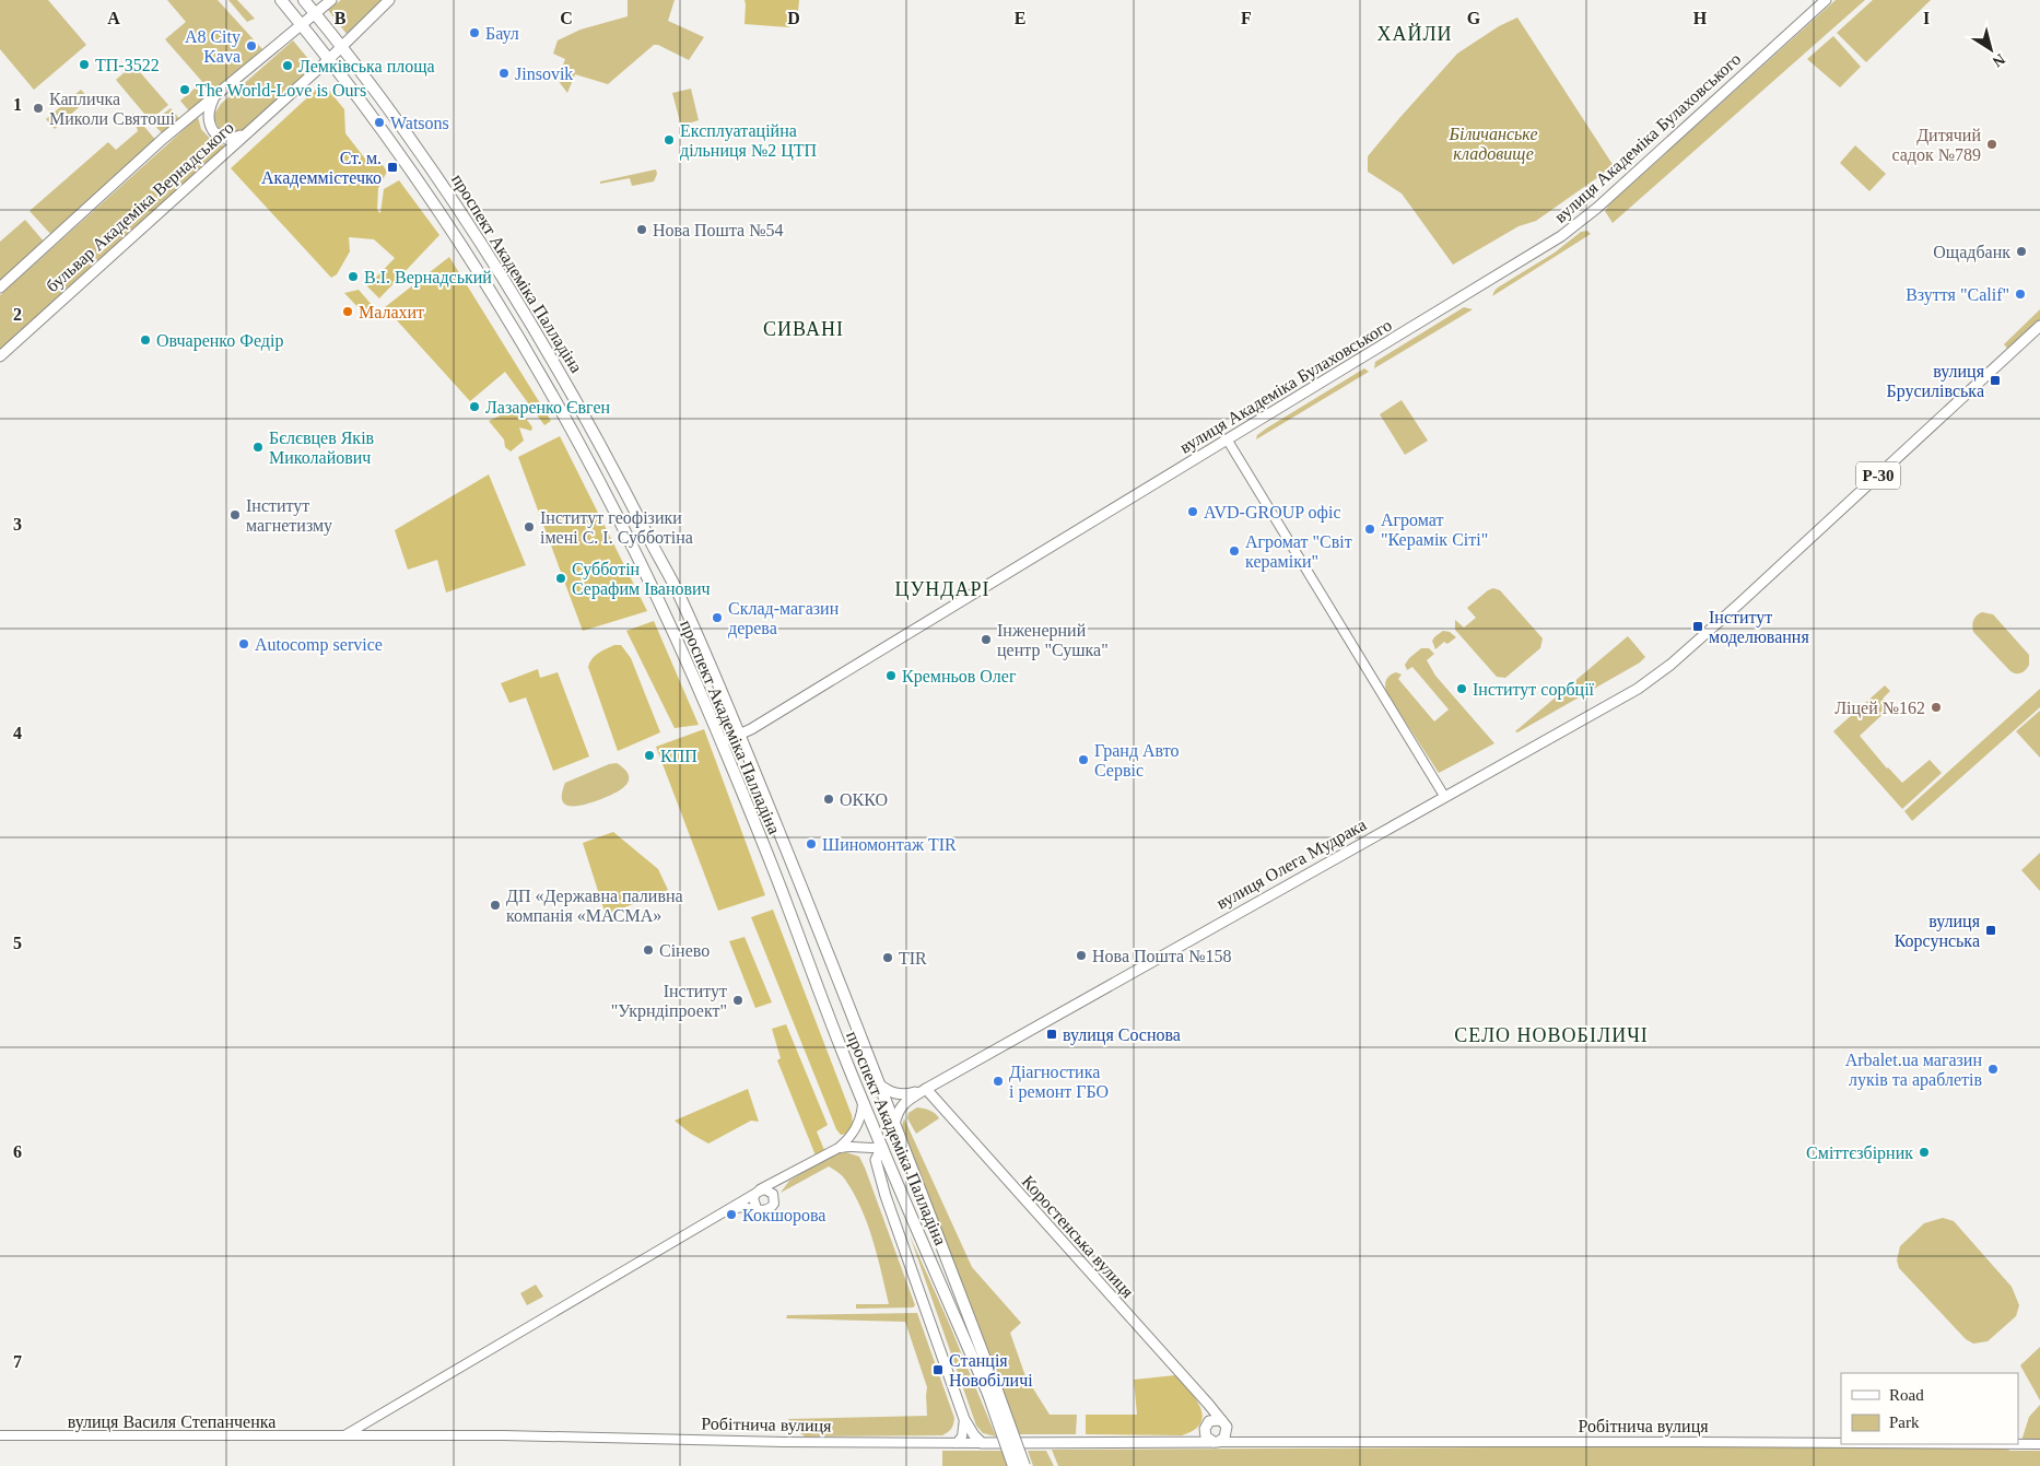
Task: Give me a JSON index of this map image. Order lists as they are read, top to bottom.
{
  "streets": {
    "highway": ["проспект Академіка Палладіна"],
    "main road": [
      "вулиця Академіка Булаховського",
      "бульвар Академіка Вернадського",
      "Р-30",
      "вулиця Олега Мудрака",
      "Коростенська вулиця",
      "Робітнича вулиця"
    ],
    "street": ["вулиця Василя Степанченка"]
  },
  "crossings": [
    ["вулиця Академіка Булаховського", "проспект Академіка Палладіна"],
    ["бульвар Академіка Вернадського", "проспект Академіка Палладіна"],
    ["проспект Академіка Палладіна", "вулиця Олега Мудрака"],
    ["вулиця Олега Мудрака", "Коростенська вулиця"],
    ["Коростенська вулиця", "Робітнича вулиця"],
    ["вулиця Василя Степанченка", "Робітнича вулиця"]
  ],
  "districts": [
    "ХАЙЛИ",
    "СИВАНІ",
    "ЦУНДАРІ",
    "СЕЛО НОВОБІЛИЧІ"
  ],
  "parks": ["Біличанське кладовище"],
  "places": {
    "other": [
      "Баул",
      "A8 City Kava",
      "ТП-3522",
      "Лемківська площа",
      "Jinsovik",
      "The World-Love is Ours",
      "Капличка Миколи Святоші",
      "Watsons",
      "Експлуатаційна дільниця №2 ЦТП",
      "Дитячий садок №789",
      "Нова Пошта №54",
      "Ощадбанк",
      "В.І. Вернадський",
      "Взуття \"Calif\"",
      "Малахит",
      "Овчаренко Федір",
      "Лазаренко Євген",
      "Бєлєвцев Яків Миколайович",
      "AVD-GROUP офіс",
      "Інститут магнетизму",
      "Інститут геофізики імені С. І. Субботіна",
      "Агромат \"Керамік Сіті\"",
      "Агромат \"Світ кераміки\"",
      "Субботін Серафим Іванович",
      "Склад-магазин дерева",
      "Інженерний центр \"Сушка\"",
      "Autocomp service",
      "Кремньов Олег",
      "Інститут сорбції",
      "Ліцей №162",
      "КПП",
      "Гранд Авто Сервіс",
      "ОККО",
      "Шиномонтаж TIR",
      "ДП «Державна паливна компанія «МАСМА»",
      "Сінево",
      "Нова Пошта №158",
      "TIR",
      "Інститут \"Укрндіпроект\"",
      "Arbalet.ua магазин луків та араблетів",
      "Діагностика і ремонт ГБО",
      "Сміттєзбірник",
      "Кокшорова"
    ],
    "transit": [
      "Ст. м. Академмістечко",
      "вулиця Брусилівська",
      "Інститут моделювання",
      "вулиця Корсунська",
      "вулиця Соснова",
      "Станція Новобіличі"
    ]
  },
  "legend": ["Road", "Park"],
  "north": "bottom right",
  "grid": {
    "columns": [
      "A",
      "B",
      "C",
      "D",
      "E",
      "F",
      "G",
      "H",
      "I"
    ],
    "rows": [
      "1",
      "2",
      "3",
      "4",
      "5",
      "6",
      "7"
    ]
  }
}
